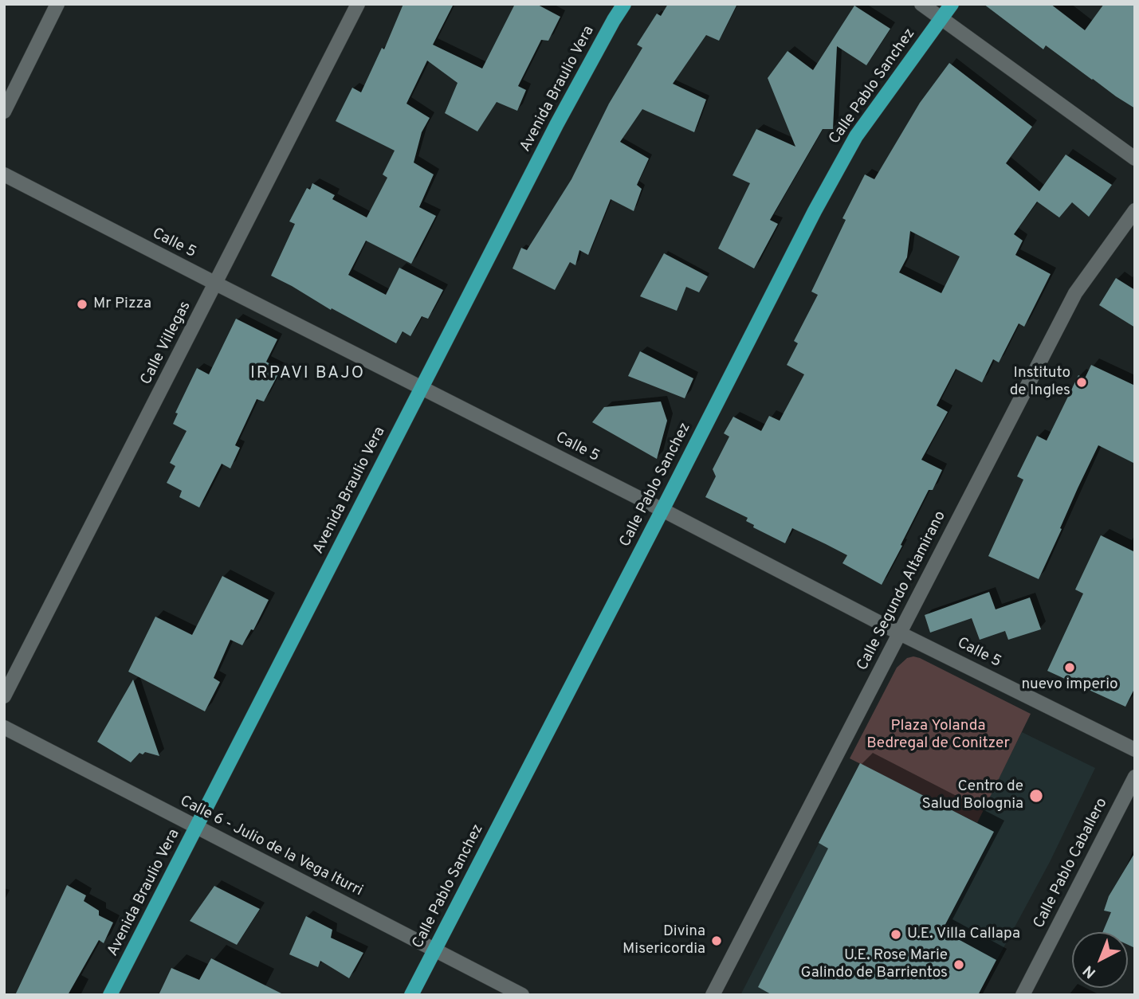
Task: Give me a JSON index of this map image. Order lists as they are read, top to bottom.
{
  "streets": {
    "main road": ["Calle Pablo Sanchez", "Avenida Braulio Vera"],
    "street": [
      "Calle 5",
      "Calle Villegas",
      "Calle Segundo Altamirano",
      "Calle 6 - Julio de la Vega Iturri",
      "Calle Pablo Caballero"
    ]
  },
  "crossings": [
    ["Calle Pablo Sanchez", "Calle 5"],
    ["Calle Pablo Sanchez", "Calle 6 - Julio de la Vega Iturri"],
    ["Avenida Braulio Vera", "Calle 5"],
    ["Avenida Braulio Vera", "Calle 6 - Julio de la Vega Iturri"],
    ["Calle 5", "Calle Villegas"],
    ["Calle 5", "Calle Segundo Altamirano"]
  ],
  "districts": ["IRPAVI BAJO"],
  "parks": ["Plaza Yolanda Bedregal de Conitzer"],
  "places": [
    "Mr Pizza",
    "Instituto de Ingles",
    "nuevo imperio",
    "Centro de Salud Bolognia",
    "U.E. Villa Callapa",
    "Divina Misericordia",
    "U.E. Rose Marie Galindo de Barrientos"
  ],
  "north": "bottom left"
}
